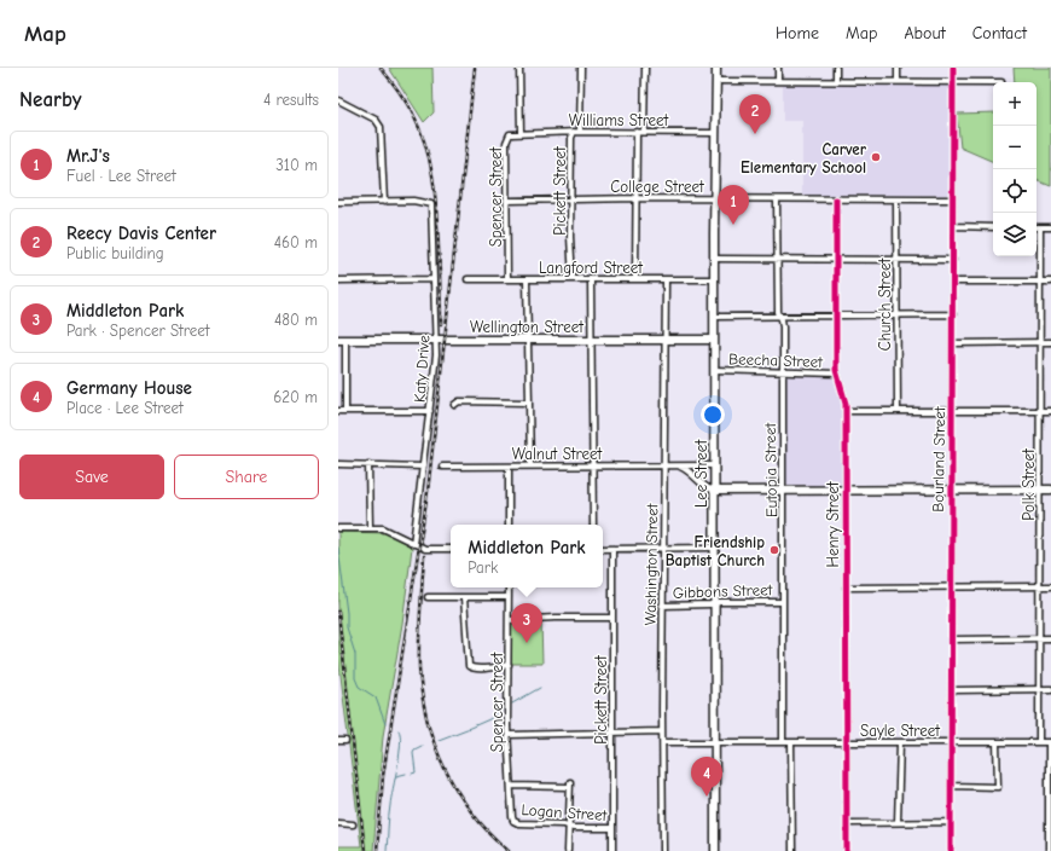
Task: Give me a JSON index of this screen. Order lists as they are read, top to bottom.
{
  "streets": {
    "main road": ["Wellington Street", "Lee Street"],
    "street": [
      "Williams Street",
      "College Street",
      "Pickett Street",
      "Spencer Street",
      "Langford Street",
      "Church Street",
      "Beecha Street",
      "Katy Drive",
      "Walnut Street",
      "Bourland Street",
      "Eutopia Street",
      "Polk Street",
      "Henry Street",
      "Washington Street",
      "Gibbons Street",
      "Sayle Street",
      "Logan Street"
    ]
  },
  "crossings": [
    ["Williams Street", "Pickett Street"],
    ["Williams Street", "Spencer Street"],
    ["Williams Street", "Lee Street"],
    ["College Street", "Pickett Street"],
    ["College Street", "Spencer Street"],
    ["College Street", "Church Street"],
    ["College Street", "Bourland Street"],
    ["College Street", "Eutopia Street"],
    ["College Street", "Lee Street"],
    ["College Street", "Henry Street"],
    ["Pickett Street", "Langford Street"],
    ["Pickett Street", "Logan Street"],
    ["Spencer Street", "Langford Street"],
    ["Spencer Street", "Logan Street"],
    ["Langford Street", "Lee Street"],
    ["Langford Street", "Washington Street"],
    ["Wellington Street", "Katy Drive"],
    ["Wellington Street", "Lee Street"],
    ["Wellington Street", "Washington Street"],
    ["Beecha Street", "Eutopia Street"],
    ["Beecha Street", "Lee Street"],
    ["Beecha Street", "Henry Street"],
    ["Walnut Street", "Lee Street"],
    ["Walnut Street", "Washington Street"],
    ["Bourland Street", "Sayle Street"],
    ["Eutopia Street", "Gibbons Street"],
    ["Eutopia Street", "Sayle Street"],
    ["Lee Street", "Gibbons Street"],
    ["Lee Street", "Sayle Street"],
    ["Polk Street", "Sayle Street"],
    ["Henry Street", "Sayle Street"],
    ["Washington Street", "Gibbons Street"],
    ["Washington Street", "Sayle Street"]
  ],
  "places": ["Carver Elementary School", "Friendship Baptist Church"],
  "page": {
    "header": "Map",
    "nav": [
      "Home",
      "Map",
      "About",
      "Contact"
    ],
    "heading": ["Nearby", "4 results"],
    "map_buttons": ["+", "−"],
    "pins": [
      "2",
      "1",
      "3",
      "4"
    ],
    "list": [
      {
        "mark": "1",
        "name": "Mr.J's",
        "note": "Fuel · Lee Street",
        "value": "310 m"
      },
      {
        "mark": "2",
        "name": "Reecy Davis Center",
        "note": "Public building",
        "value": "460 m"
      },
      {
        "mark": "3",
        "name": "Middleton Park",
        "note": "Park · Spencer Street",
        "value": "480 m"
      },
      {
        "mark": "4",
        "name": "Germany House",
        "note": "Place · Lee Street",
        "value": "620 m"
      }
    ],
    "buttons": ["Save", "Share"],
    "popup": ["Middleton Park", "Park"]
  }
}
